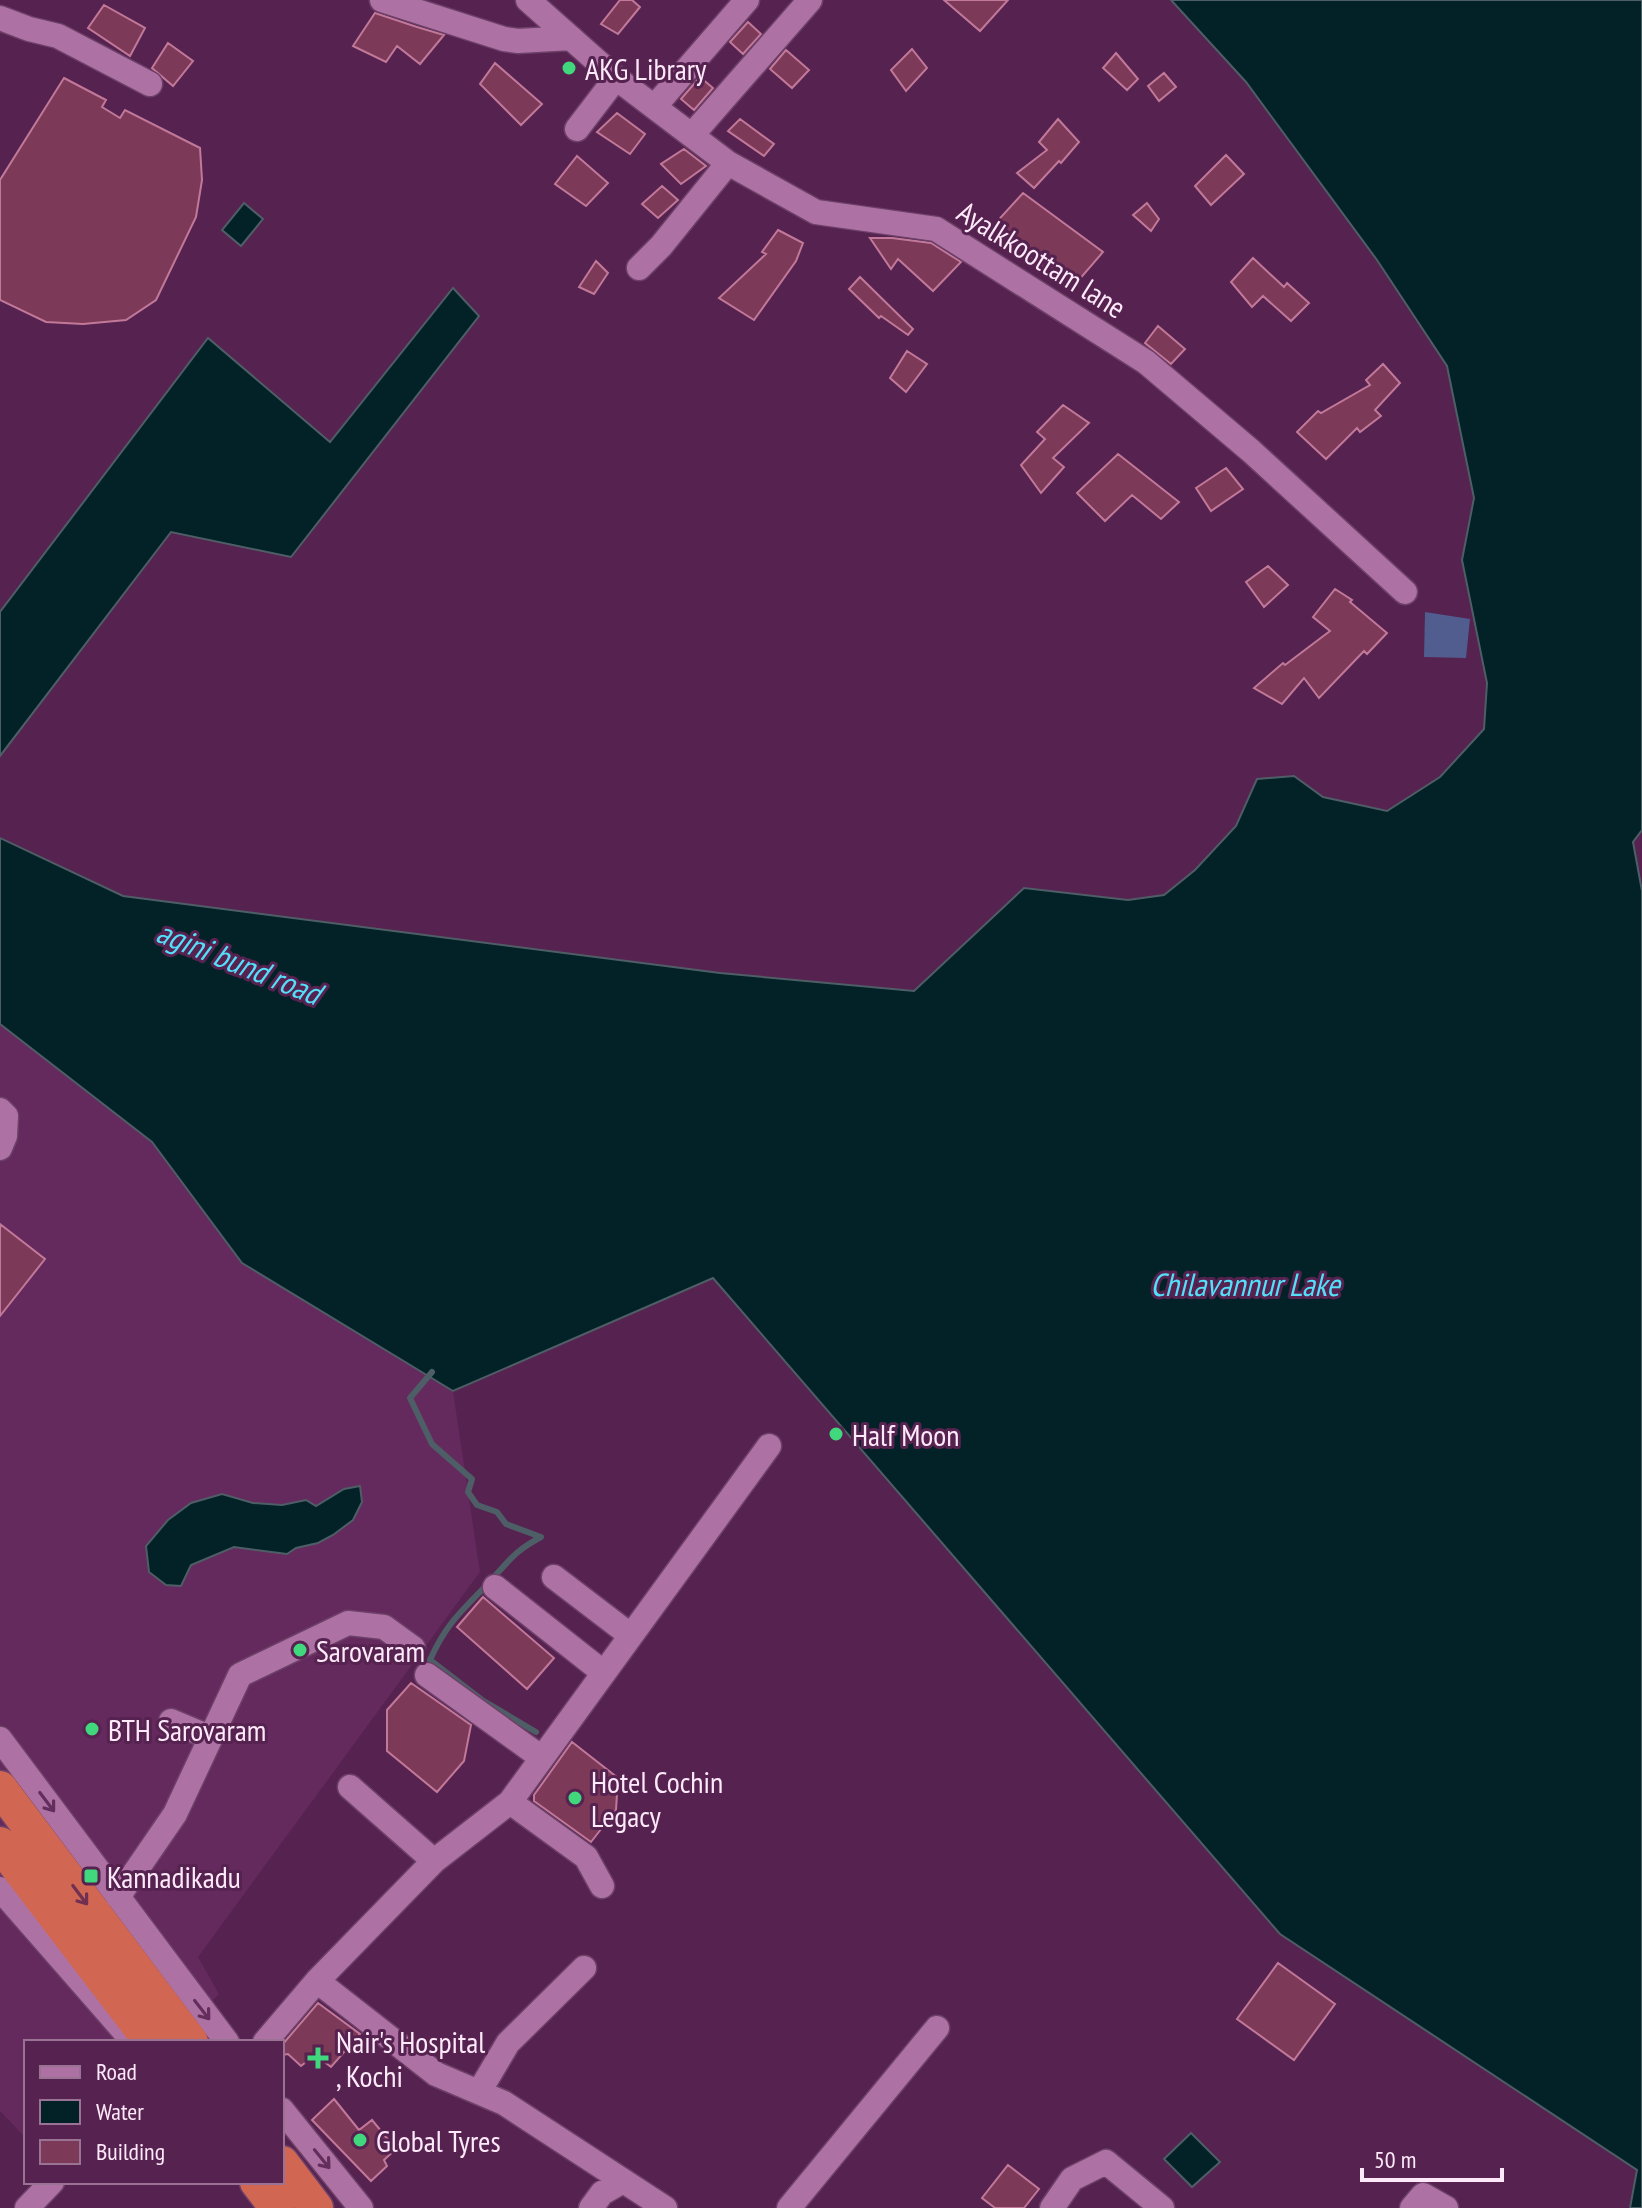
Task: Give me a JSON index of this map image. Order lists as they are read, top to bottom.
{
  "streets": {
    "street": ["Ayalkkoottam lane"]
  },
  "water": ["agini bund road", "Chilavannur Lake"],
  "places": {
    "other": [
      "AKG Library",
      "Half Moon",
      "Sarovaram",
      "BTH Sarovaram",
      "Hotel Cochin Legacy",
      "Global Tyres"
    ],
    "transit": ["Kannadikadu"],
    "health": ["Nair's Hospital , Kochi"]
  },
  "legend": ["Road", "Water", "Building"],
  "scale_bar": "50 m"
}
